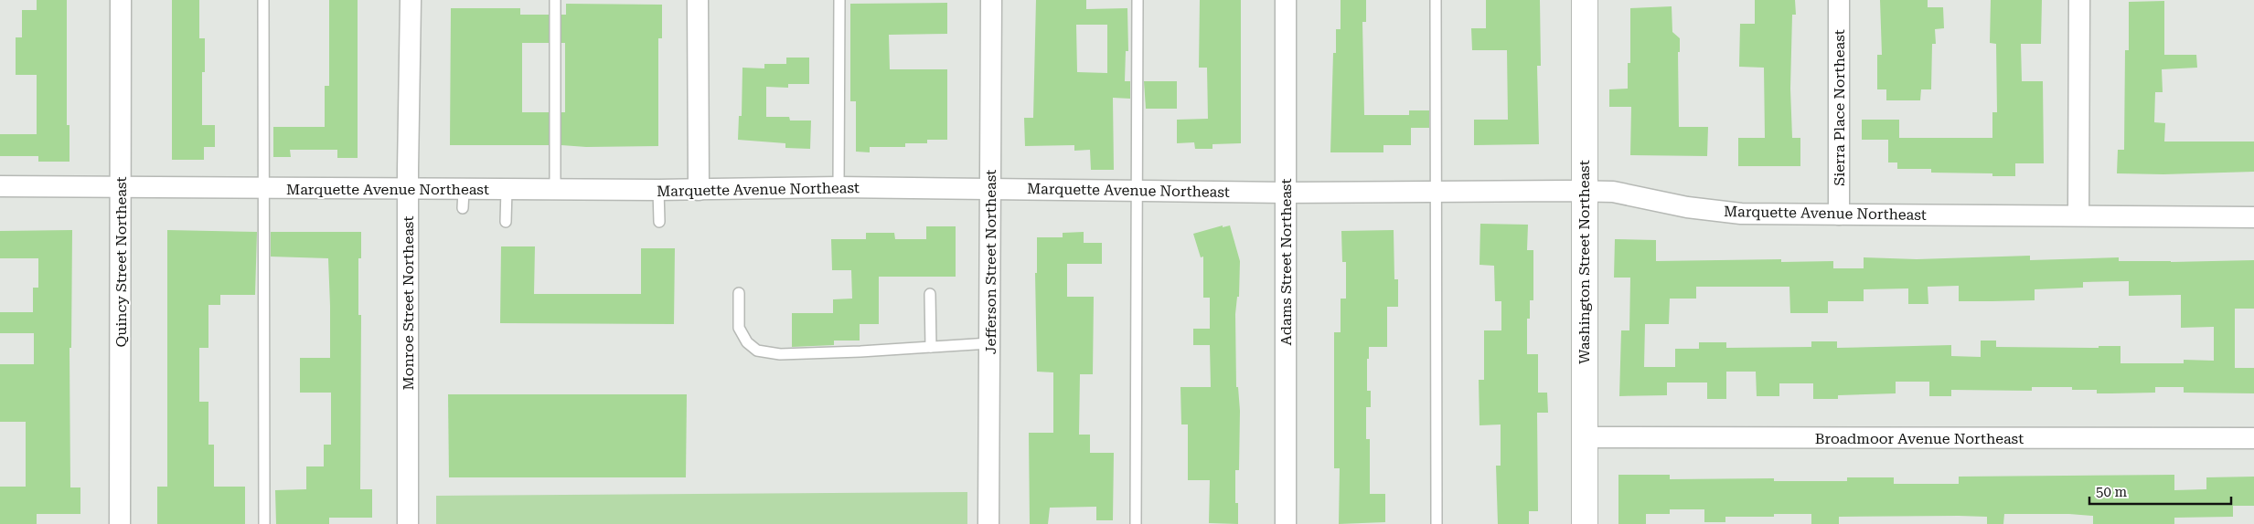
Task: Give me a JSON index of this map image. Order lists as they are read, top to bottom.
{
  "streets": {
    "street": [
      "Sierra Place Northeast",
      "Marquette Avenue Northeast",
      "Quincy Street Northeast",
      "Jefferson Street Northeast",
      "Adams Street Northeast",
      "Washington Street Northeast",
      "Monroe Street Northeast",
      "Broadmoor Avenue Northeast"
    ]
  },
  "crossings": [
    ["Sierra Place Northeast", "Marquette Avenue Northeast"],
    ["Marquette Avenue Northeast", "Quincy Street Northeast"],
    ["Marquette Avenue Northeast", "Jefferson Street Northeast"],
    ["Marquette Avenue Northeast", "Adams Street Northeast"],
    ["Marquette Avenue Northeast", "Washington Street Northeast"],
    ["Marquette Avenue Northeast", "Monroe Street Northeast"],
    ["Washington Street Northeast", "Broadmoor Avenue Northeast"]
  ],
  "scale_bar": "50 m"
}
